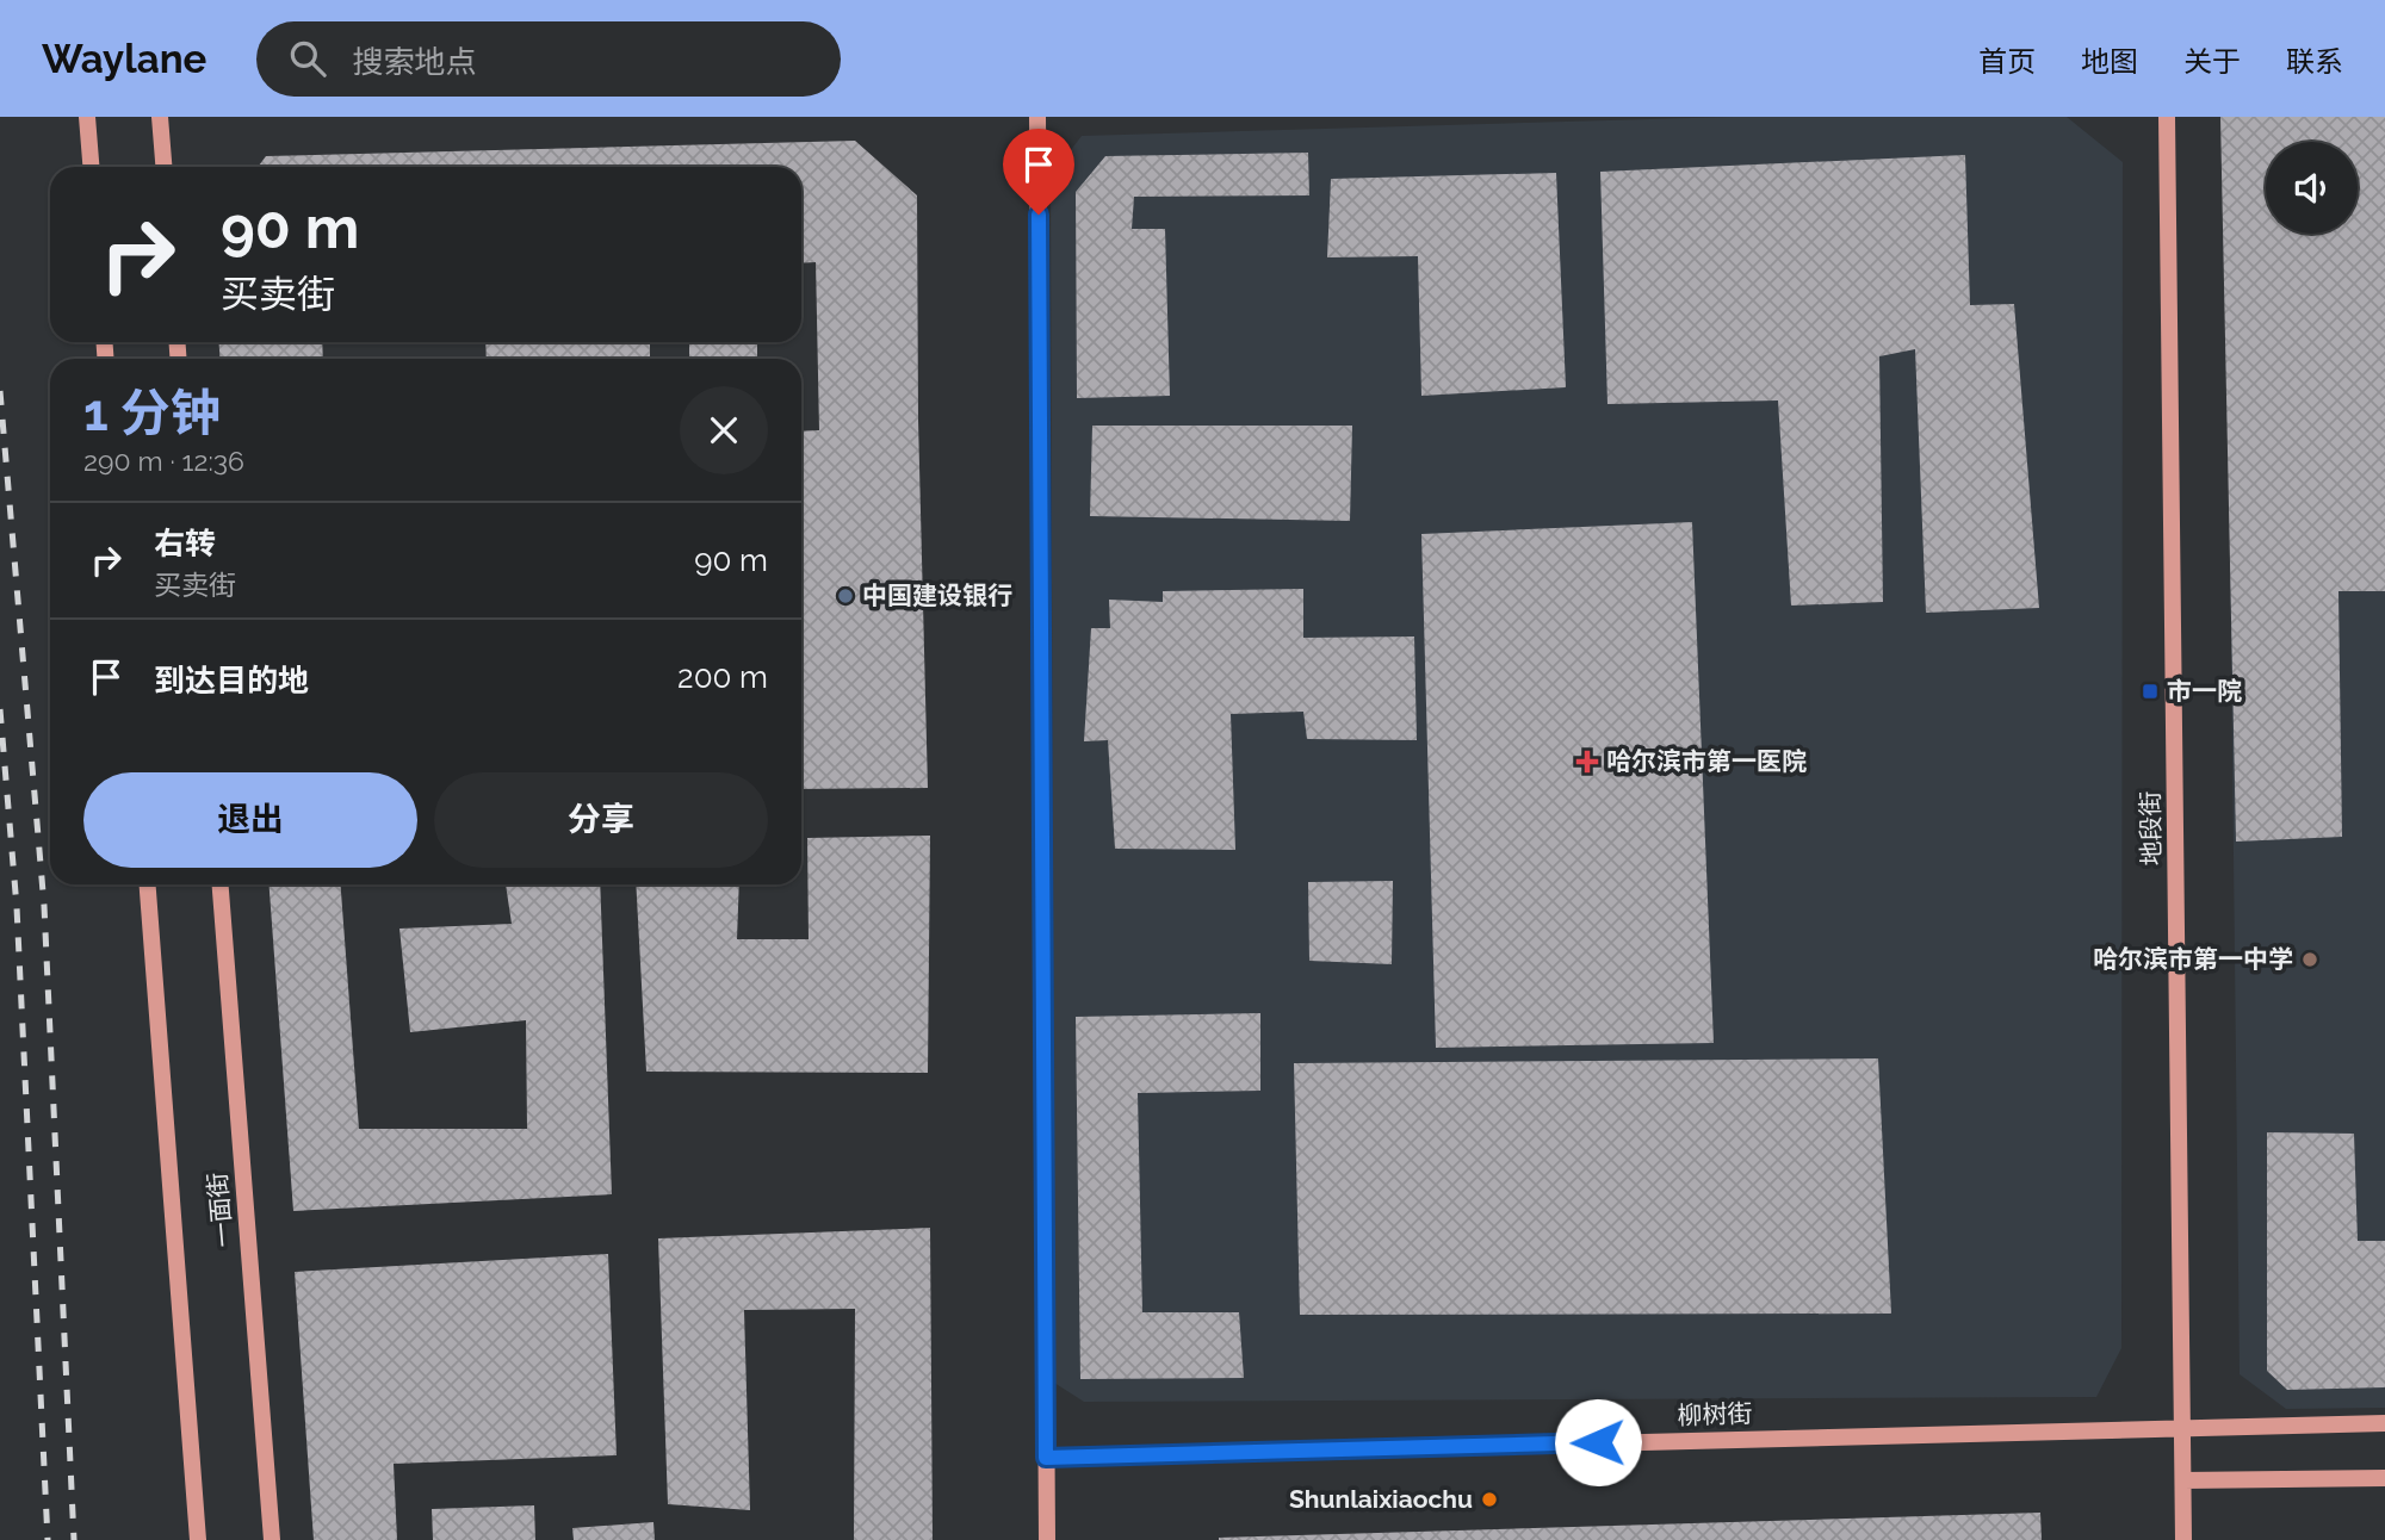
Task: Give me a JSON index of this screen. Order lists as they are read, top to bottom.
{
  "streets": {
    "main road": ["地段街", "一面街", "柳树街"]
  },
  "crossings": [
    ["地段街", "柳树街"]
  ],
  "places": {
    "other": ["中国建设银行", "哈尔滨市第一中学", "Shunlaixiaochu"],
    "transit": ["市一院"],
    "health": ["哈尔滨市第一医院"]
  },
  "page": {
    "header": "Waylane",
    "search": "搜索地点",
    "nav": [
      "首页",
      "地图",
      "关于",
      "联系"
    ],
    "turn": ["90 m", "买卖街"],
    "heading": ["1 分钟", "290 m · 12:36"],
    "list": [
      {
        "name": "右转",
        "note": "买卖街",
        "value": "90 m"
      },
      {
        "name": "到达目的地",
        "value": "200 m"
      }
    ],
    "buttons": ["退出", "分享"]
  }
}
